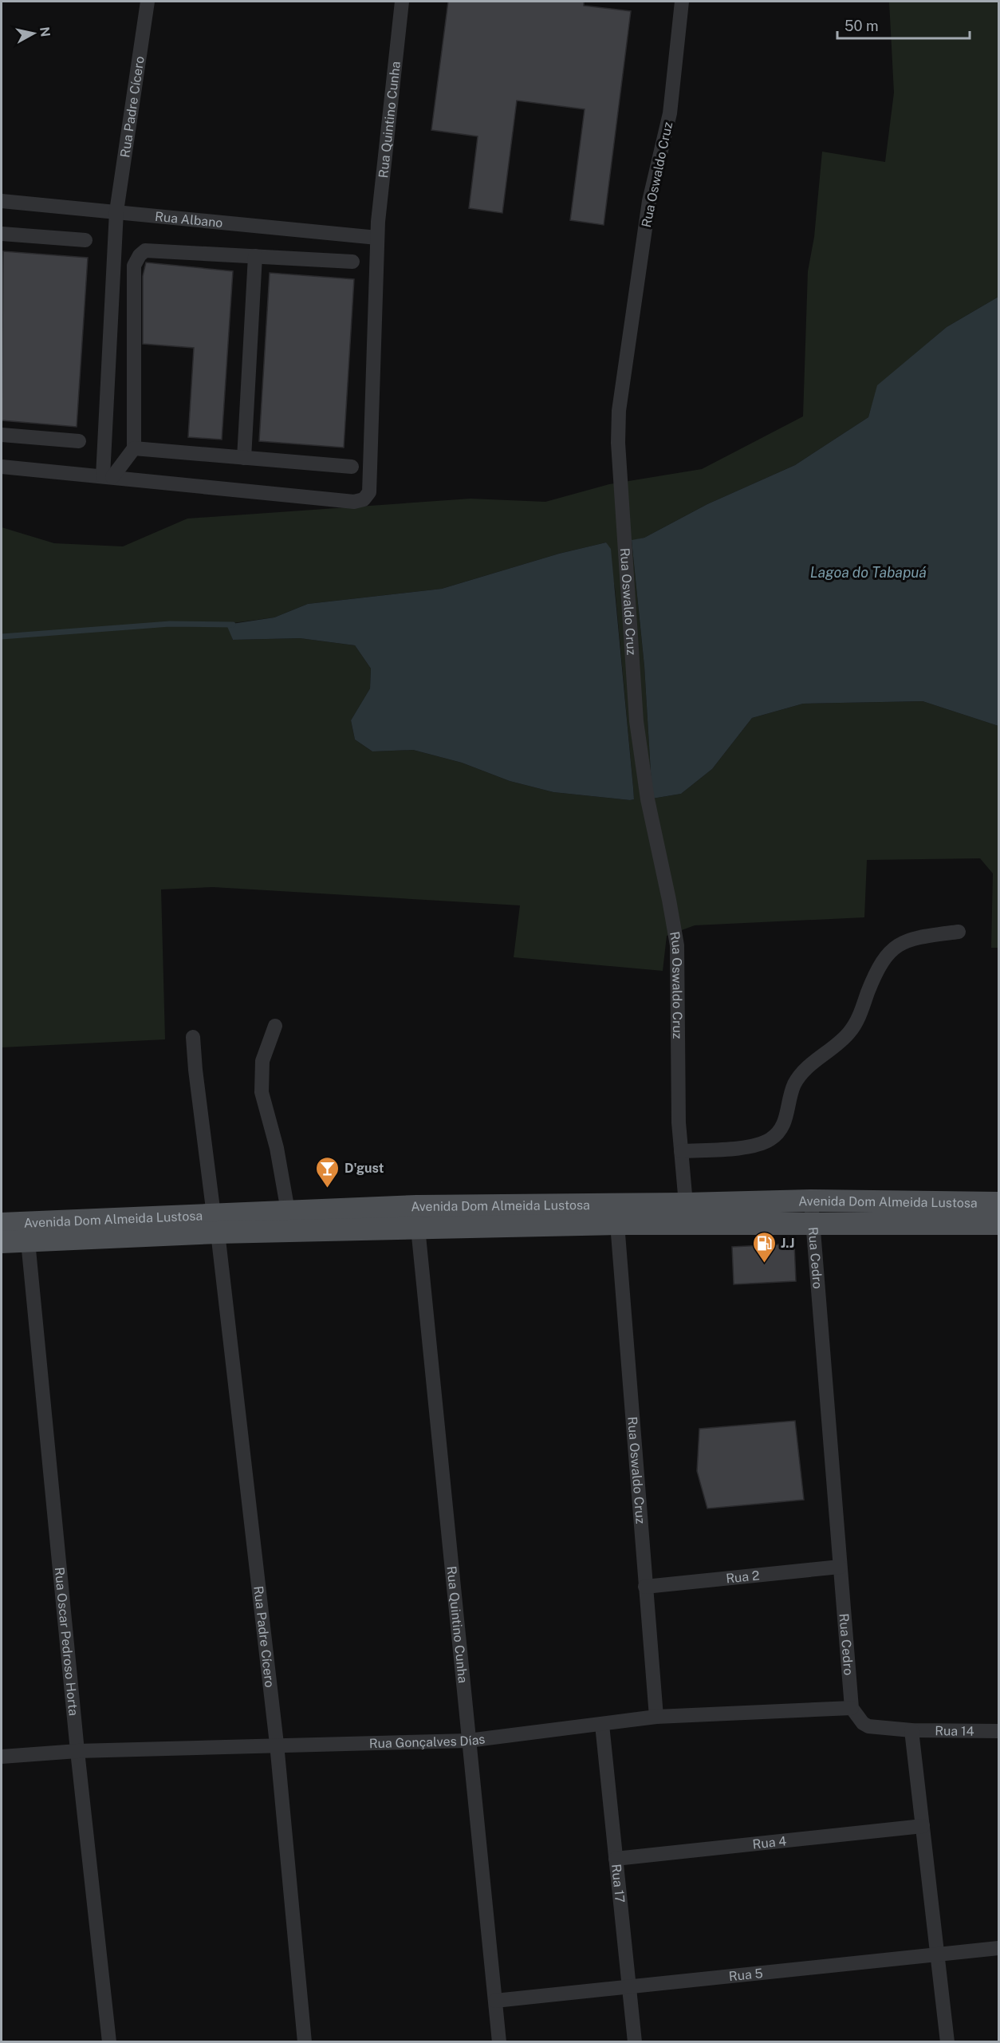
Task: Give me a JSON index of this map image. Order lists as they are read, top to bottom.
{
  "streets": {
    "main road": ["Avenida Dom Almeida Lustosa"],
    "street": [
      "Rua Padre Cícero",
      "Rua Quintino Cunha",
      "Rua Oswaldo Cruz",
      "Rua Albano",
      "Rua Cedro",
      "Rua 2",
      "Rua Oscar Pedroso Horta",
      "Rua 14",
      "Rua Gonçalves Días",
      "Rua 4",
      "Rua 17",
      "Rua 5"
    ]
  },
  "crossings": [
    ["Rua Padre Cícero", "Rua Quintino Cunha"],
    ["Rua Padre Cícero", "Rua Albano"],
    ["Rua Padre Cícero", "Avenida Dom Almeida Lustosa"],
    ["Rua Padre Cícero", "Rua Gonçalves Días"],
    ["Rua Quintino Cunha", "Rua Albano"],
    ["Rua Quintino Cunha", "Avenida Dom Almeida Lustosa"],
    ["Rua Quintino Cunha", "Rua Gonçalves Días"],
    ["Rua Quintino Cunha", "Rua 5"],
    ["Rua Oswaldo Cruz", "Avenida Dom Almeida Lustosa"],
    ["Rua Oswaldo Cruz", "Rua 2"],
    ["Rua Oswaldo Cruz", "Rua Gonçalves Días"],
    ["Avenida Dom Almeida Lustosa", "Rua Cedro"],
    ["Avenida Dom Almeida Lustosa", "Rua Oscar Pedroso Horta"],
    ["Rua Cedro", "Rua 2"],
    ["Rua Cedro", "Rua Gonçalves Días"],
    ["Rua Oscar Pedroso Horta", "Rua Gonçalves Días"],
    ["Rua Gonçalves Días", "Rua 17"],
    ["Rua 4", "Rua 17"],
    ["Rua 17", "Rua 5"]
  ],
  "water": ["Lagoa do Tabapuá"],
  "places": {
    "bar": ["D'gust"],
    "fuel station": ["J.J"]
  },
  "scale_bar": "50 m",
  "north": "right"
}
